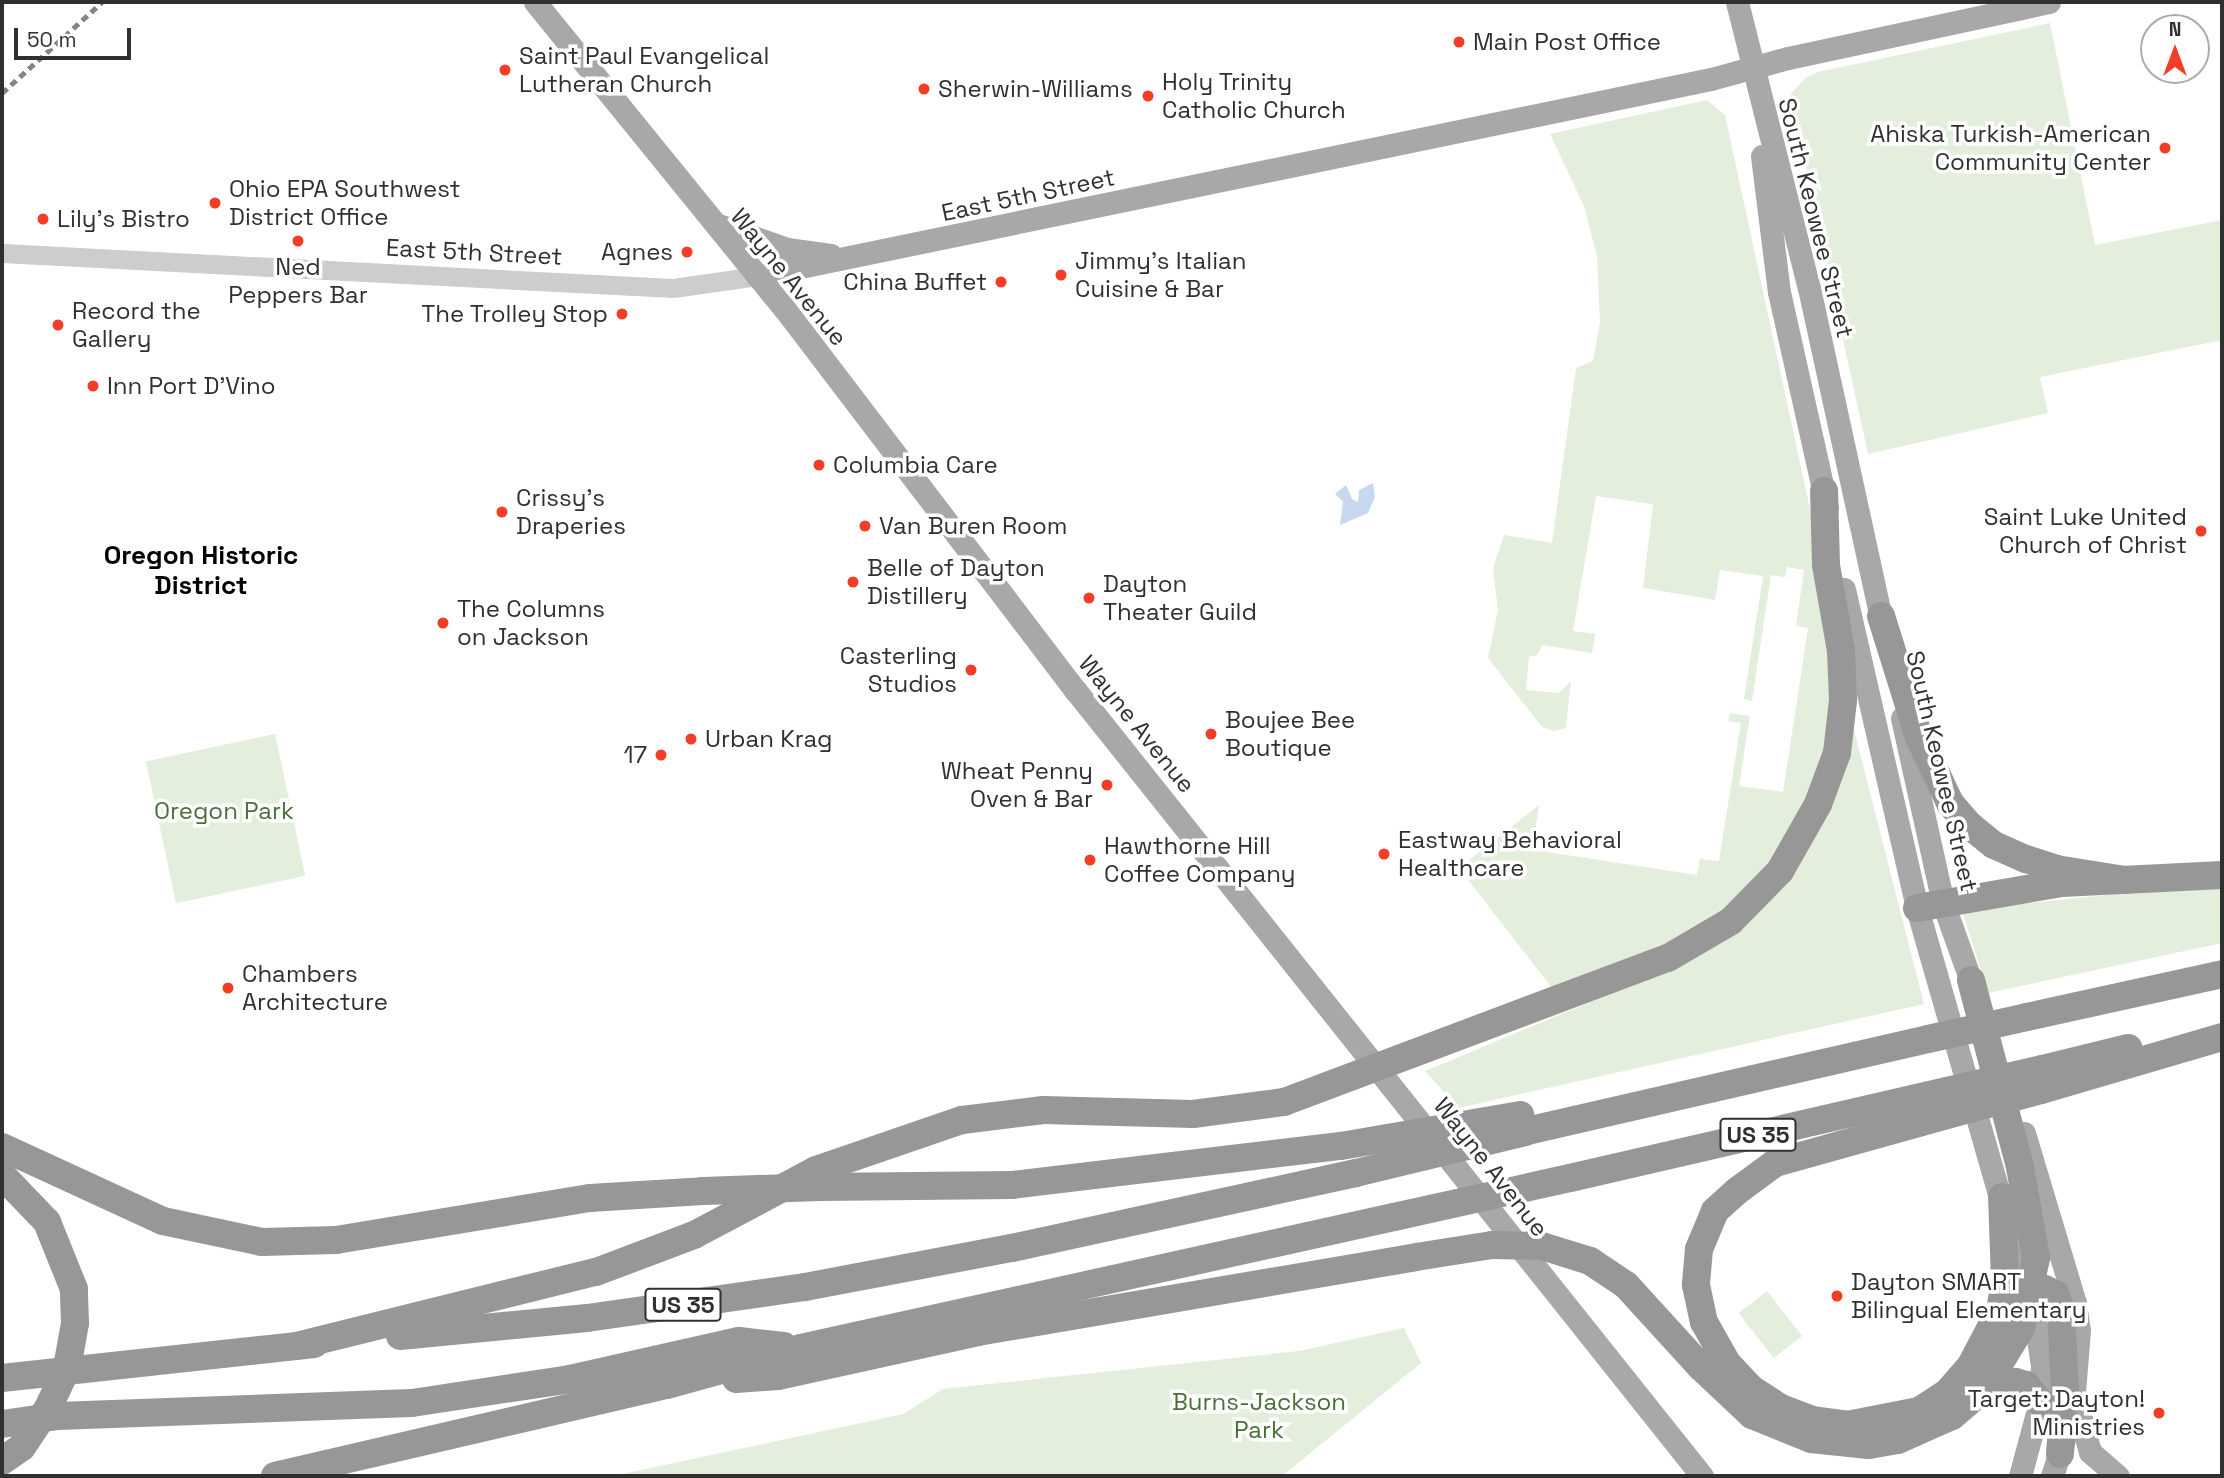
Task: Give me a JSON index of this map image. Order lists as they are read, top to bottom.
{
  "streets": {
    "highway": ["US 35"],
    "main road": ["East 5th Street", "South Keowee Street", "Wayne Avenue"]
  },
  "crossings": [
    ["East 5th Street", "South Keowee Street"],
    ["East 5th Street", "Wayne Avenue"]
  ],
  "districts": ["Oregon Historic District"],
  "parks": ["Oregon Park", "Burns-Jackson Park"],
  "places": [
    "Main Post Office",
    "Saint Paul Evangelical Lutheran Church",
    "Sherwin-Williams",
    "Holy Trinity Catholic Church",
    "Ahiska Turkish-American Community Center",
    "Ohio EPA Southwest District Office",
    "Lily's Bistro",
    "Ned Peppers Bar",
    "Agnes",
    "Jimmy’s Italian Cuisine & Bar",
    "China Buffet",
    "The Trolley Stop",
    "Record the Gallery",
    "Inn Port D'Vino",
    "Columbia Care",
    "Crissy's Draperies",
    "Van Buren Room",
    "Saint Luke United Church of Christ",
    "Belle of Dayton Distillery",
    "Dayton Theater Guild",
    "The Columns on Jackson",
    "Casterling Studios",
    "Boujee Bee Boutique",
    "Urban Krag",
    "17",
    "Wheat Penny Oven & Bar",
    "Eastway Behavioral Healthcare",
    "Hawthorne Hill Coffee Company",
    "Chambers Architecture",
    "Dayton SMART Bilingual Elementary",
    "Target: Dayton! Ministries"
  ],
  "scale_bar": "50 m",
  "north": "top"
}
